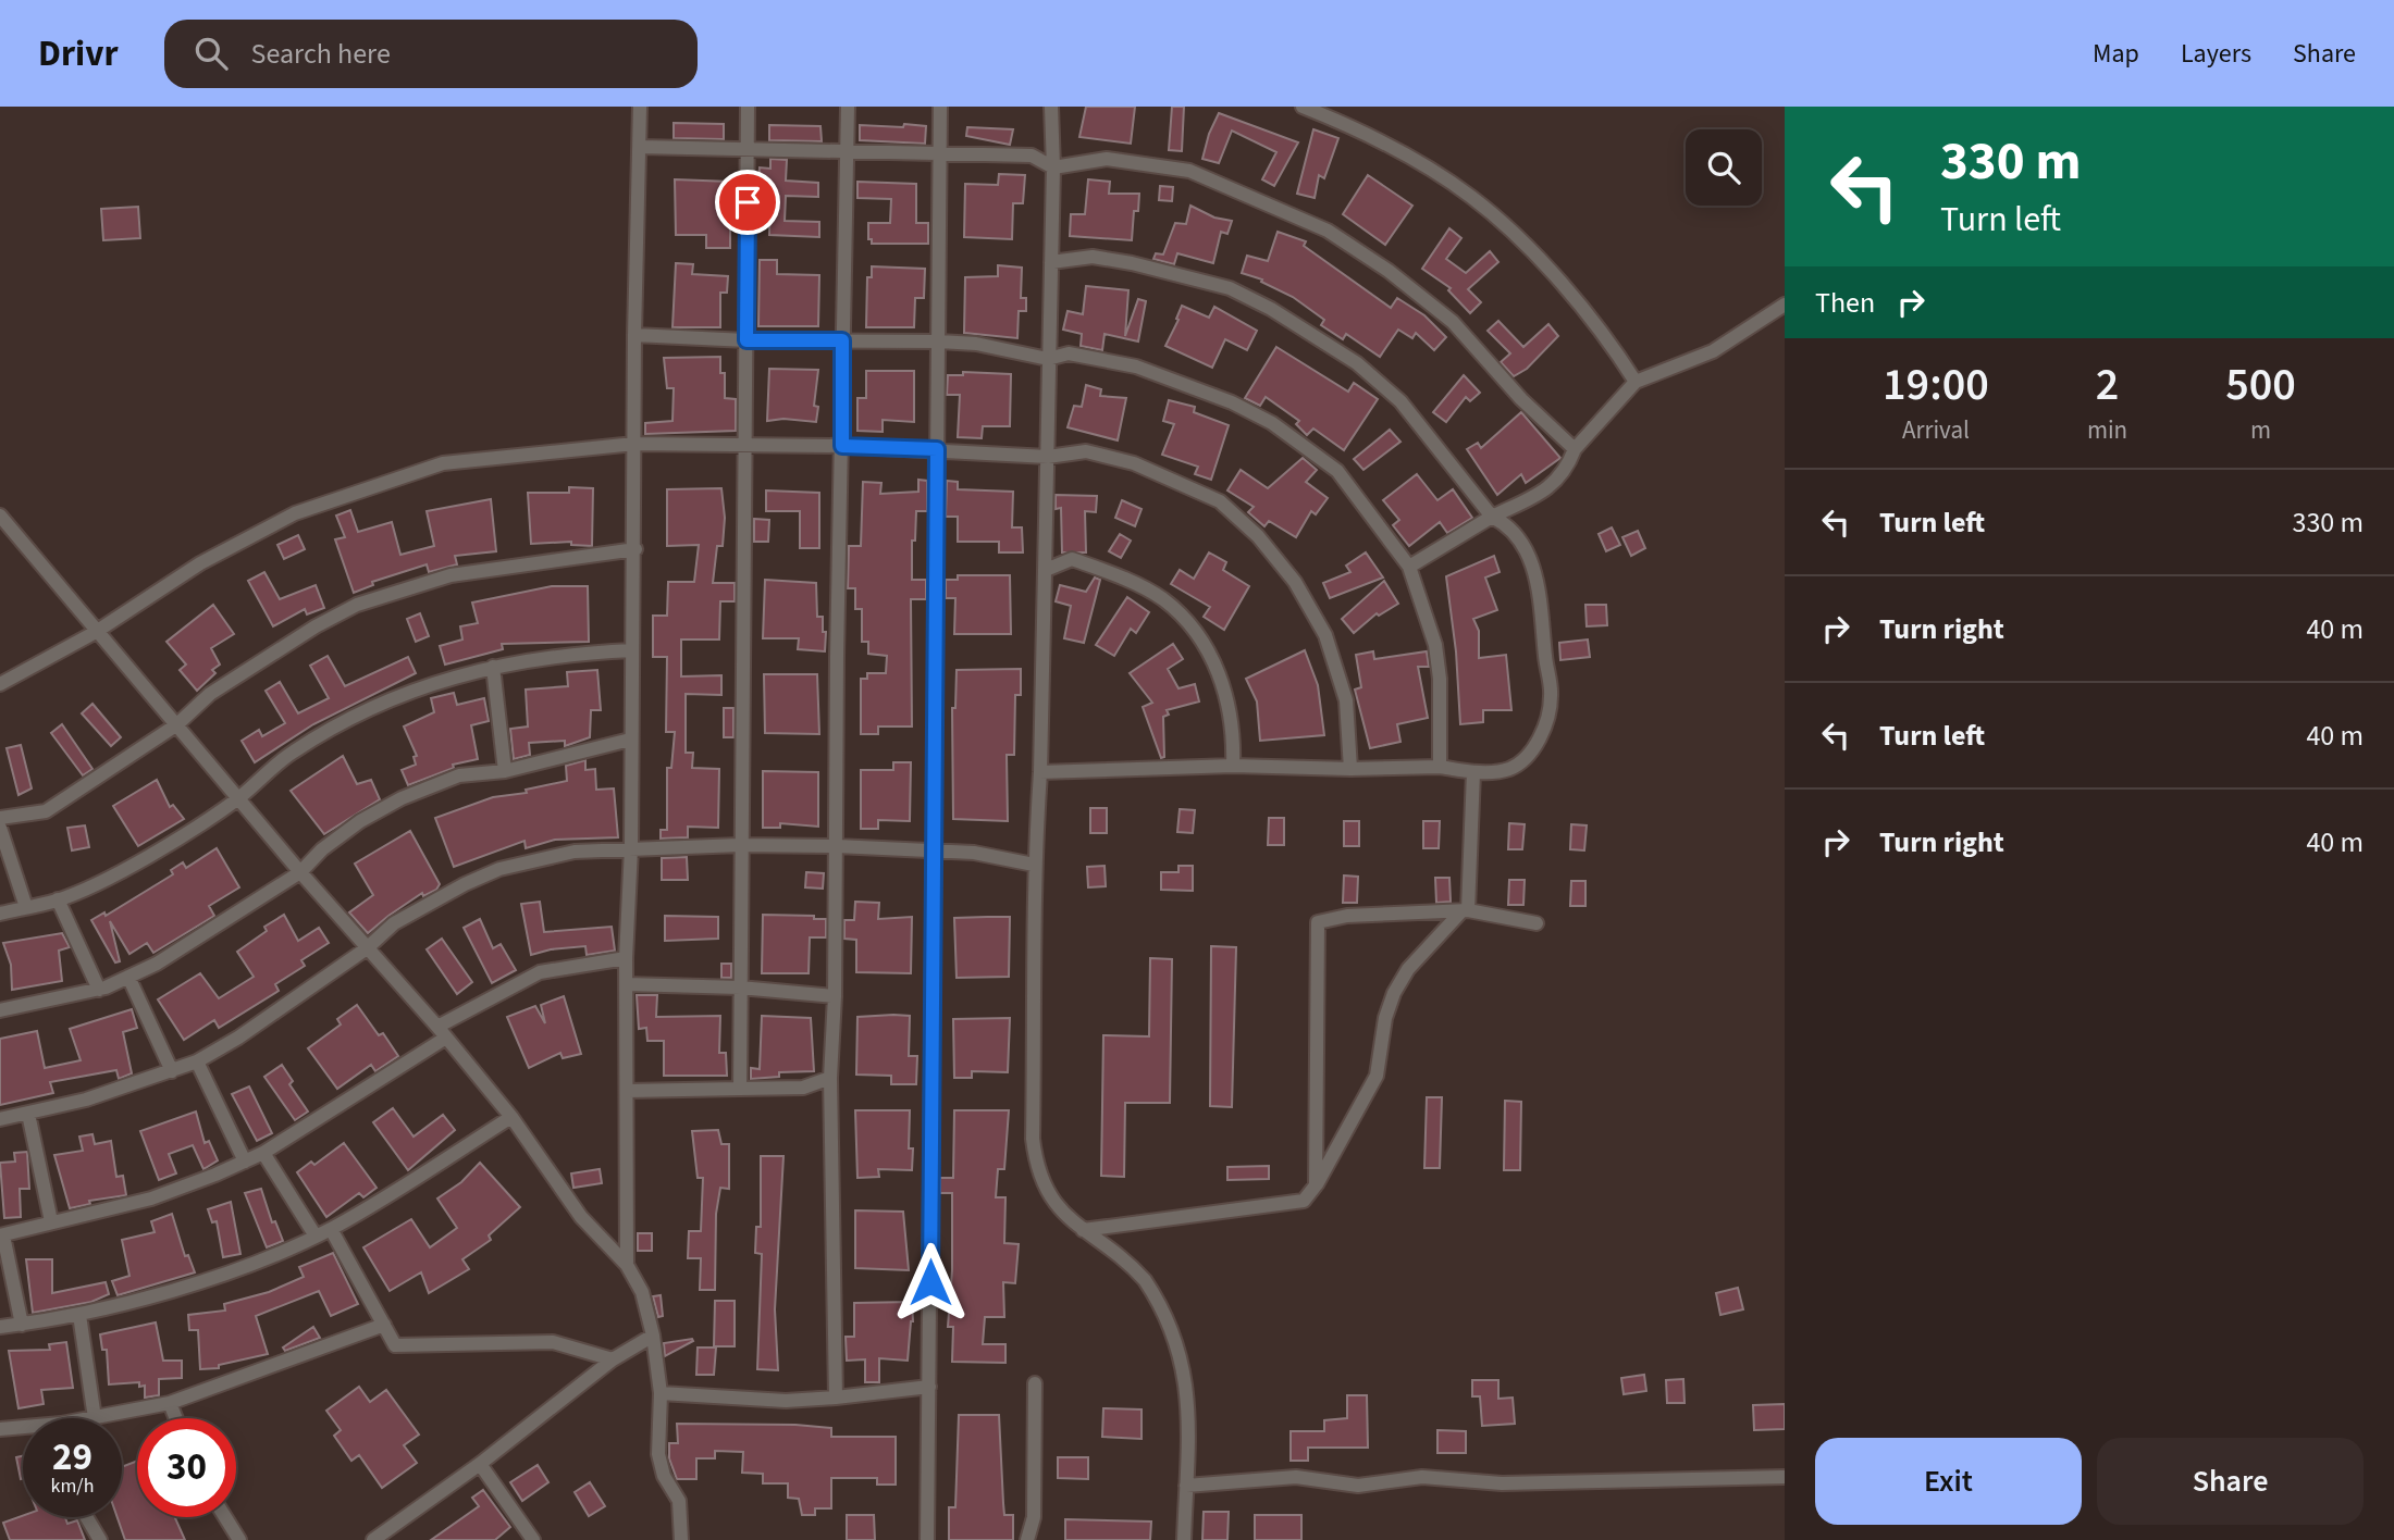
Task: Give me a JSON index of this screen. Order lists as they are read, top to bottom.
{
  "page": {
    "header": "Drivr",
    "search": "Search here",
    "nav": ["Map", "Layers", "Share"],
    "turn": ["330 m", "Turn left"],
    "then": "Then",
    "eta": [
      "19:00",
      "Arrival",
      "2",
      "min",
      "500",
      "m"
    ],
    "list": [
      {
        "name": "Turn left",
        "value": "330 m"
      },
      {
        "name": "Turn right",
        "value": "40 m"
      },
      {
        "name": "Turn left",
        "value": "40 m"
      },
      {
        "name": "Turn right",
        "value": "40 m"
      }
    ],
    "speed": "29 km/h",
    "limit": "30",
    "buttons": ["Exit", "Share"]
  }
}
